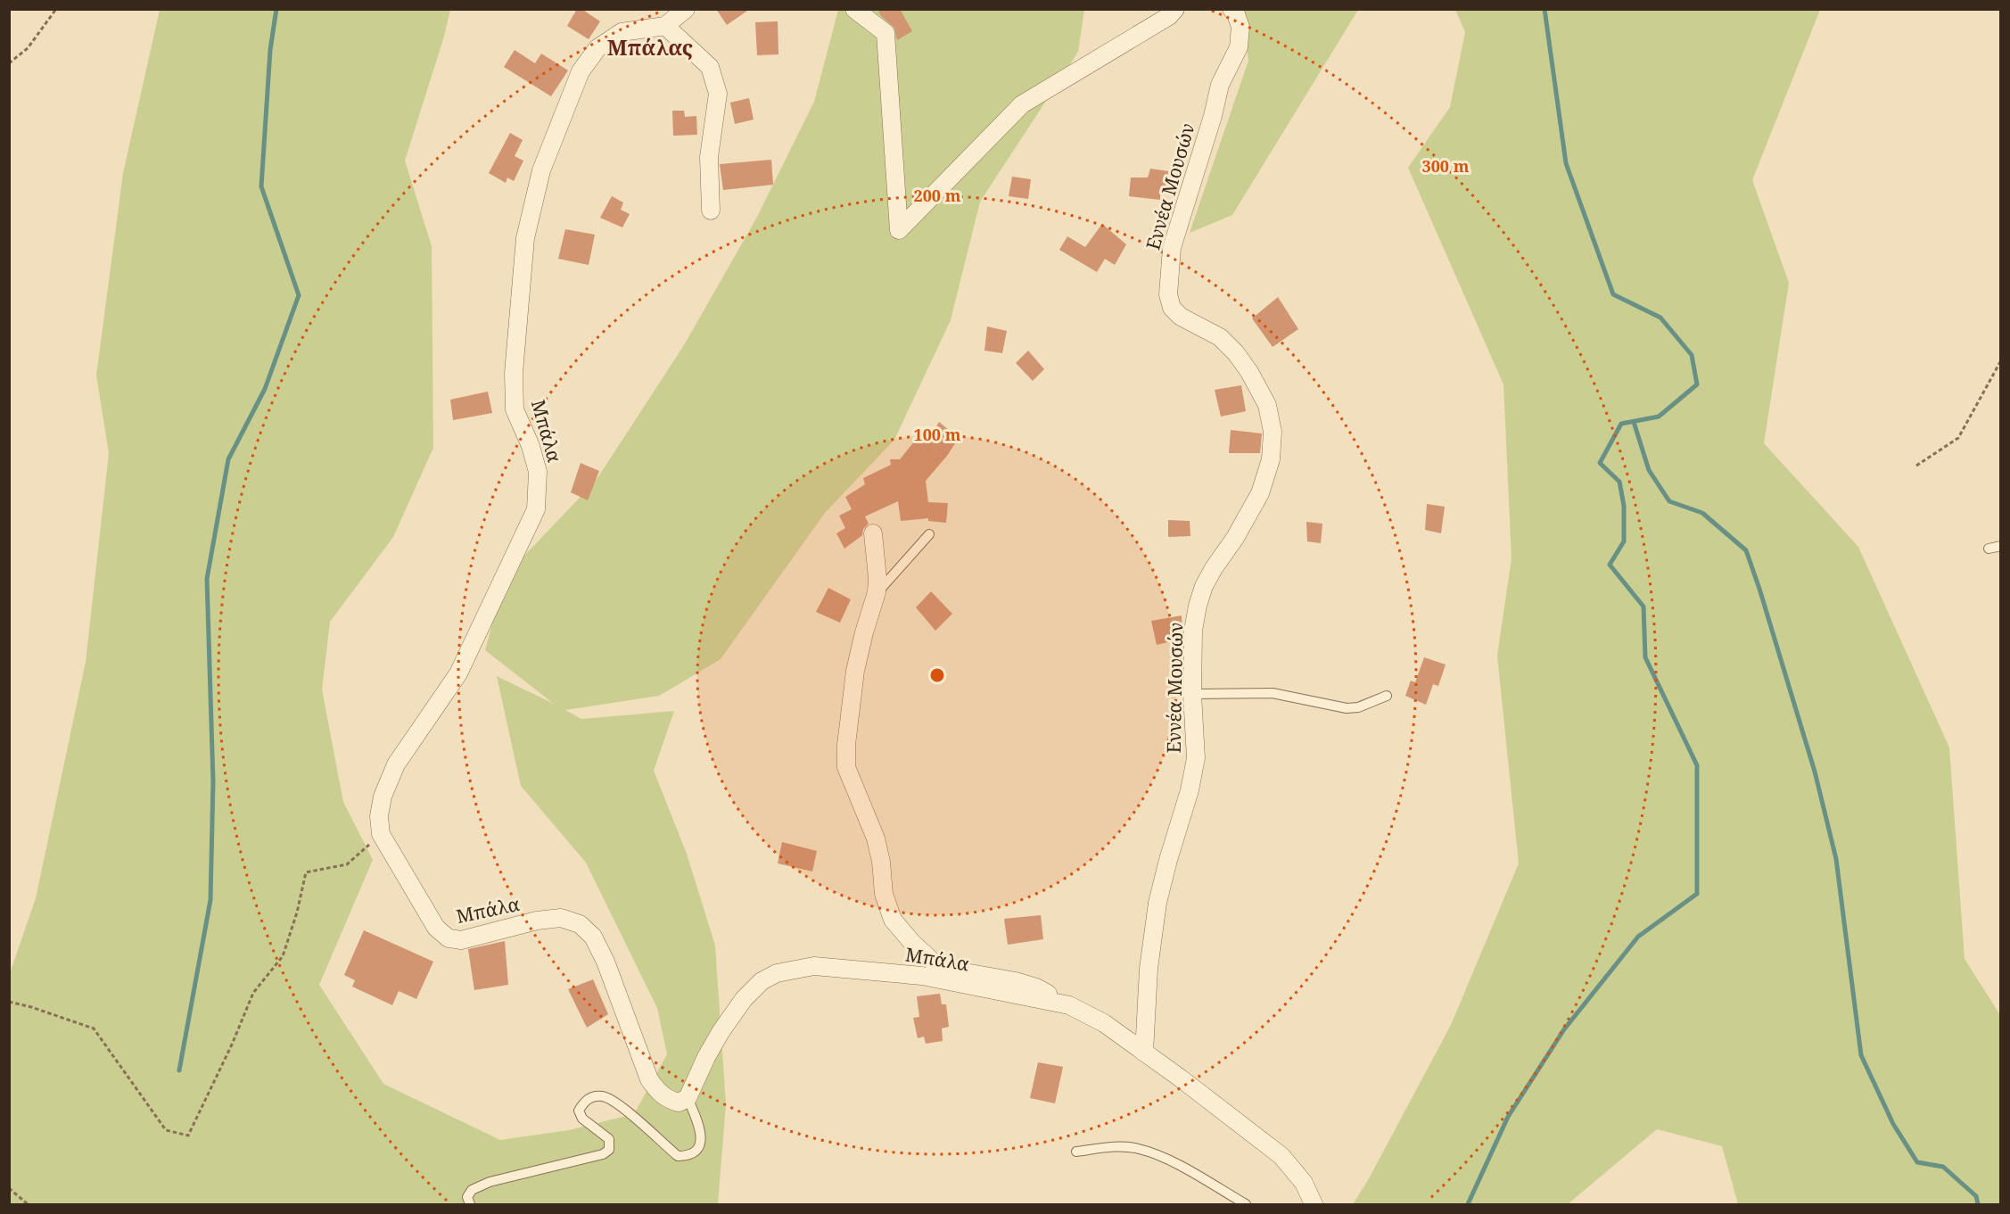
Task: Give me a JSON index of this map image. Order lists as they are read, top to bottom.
{
  "streets": {
    "street": ["Εννέα Μουσών", "Μπάλα"]
  },
  "crossings": [
    ["Εννέα Μουσών", "Μπάλα"]
  ],
  "districts": ["Μπάλας"],
  "rings": ["300 m", "200 m", "100 m"]
}
